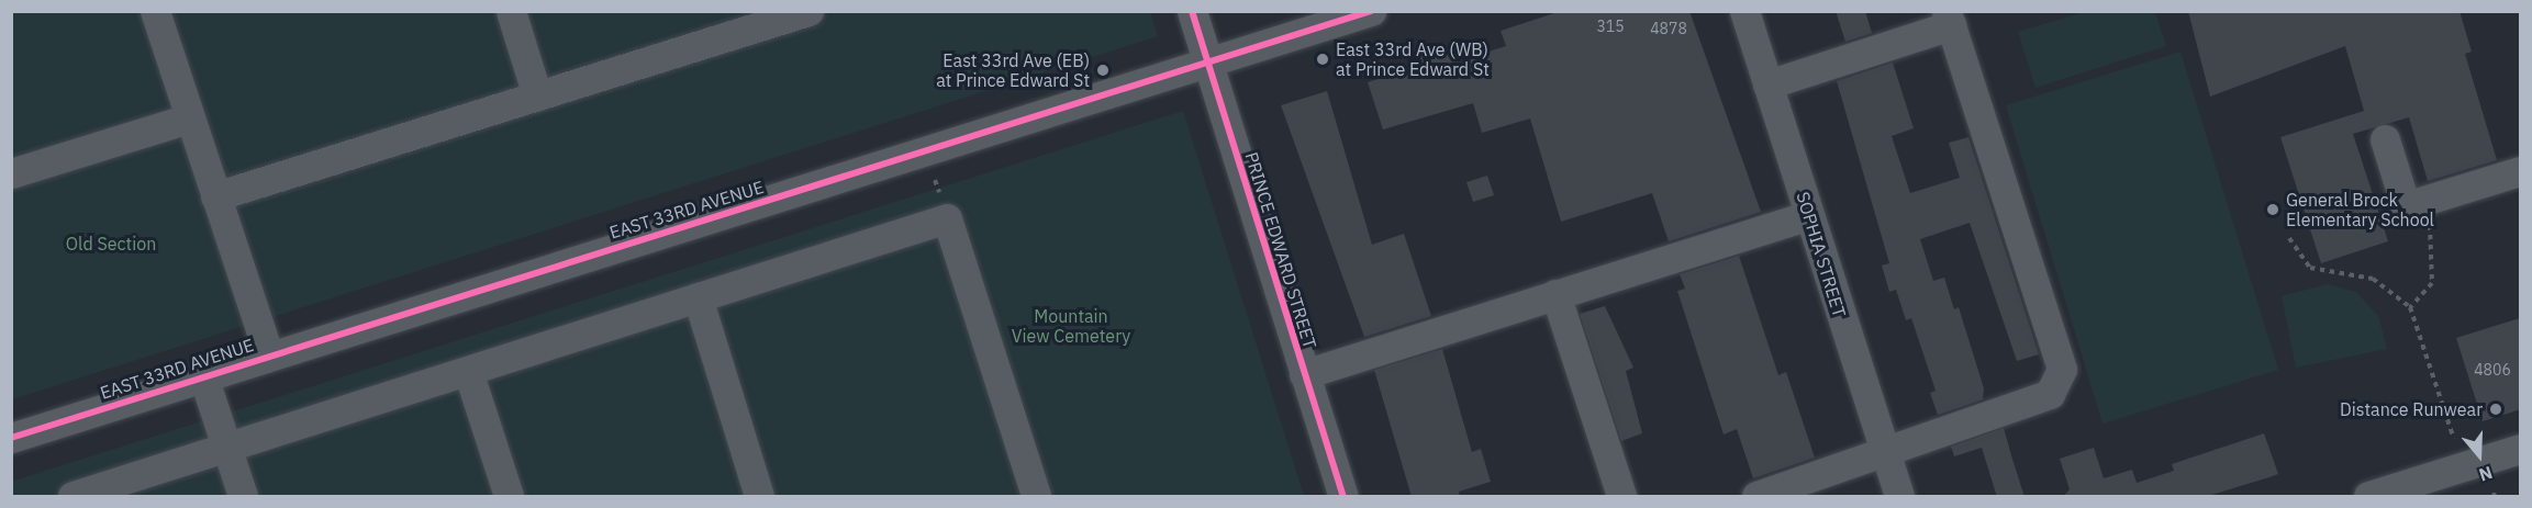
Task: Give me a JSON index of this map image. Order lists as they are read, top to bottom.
{
  "streets": {
    "street": ["EAST 33RD AVENUE", "PRINCE EDWARD STREET", "SOPHIA STREET"]
  },
  "crossings": [
    ["EAST 33RD AVENUE", "PRINCE EDWARD STREET"]
  ],
  "parks": ["Old Section", "Mountain View Cemetery"],
  "places": [
    "East 33rd Ave (WB) at Prince Edward St",
    "East 33rd Ave (EB) at Prince Edward St",
    "General Brock Elementary School",
    "Distance Runwear"
  ],
  "house_numbers": ["315", "4878", "4806"],
  "north": "bottom"
}
